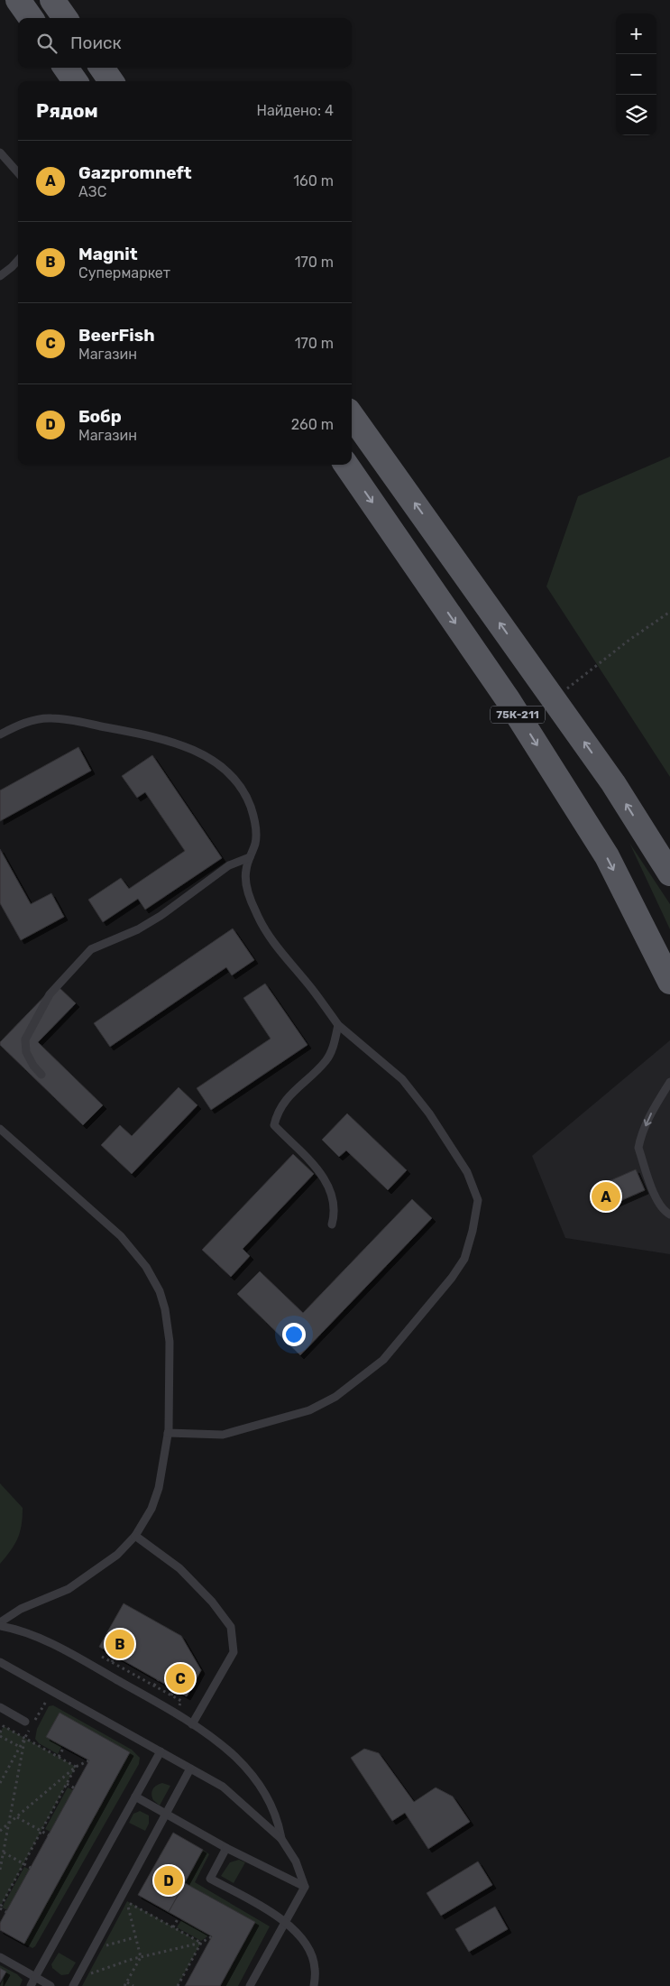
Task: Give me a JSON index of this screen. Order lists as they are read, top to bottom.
{
  "streets": {
    "main road": ["75К-211"]
  },
  "page": {
    "map_buttons": ["+", "−"],
    "search": "Поиск",
    "heading": ["Рядом", "Найдено: 4"],
    "list": [
      {
        "mark": "A",
        "name": "Gazpromneft",
        "note": "АЗС",
        "value": "160 m"
      },
      {
        "mark": "B",
        "name": "Magnit",
        "note": "Супермаркет",
        "value": "170 m"
      },
      {
        "mark": "C",
        "name": "BeerFish",
        "note": "Магазин",
        "value": "170 m"
      },
      {
        "mark": "D",
        "name": "Бобр",
        "note": "Магазин",
        "value": "260 m"
      }
    ],
    "pins": [
      "A",
      "B",
      "C",
      "D"
    ]
  }
}
